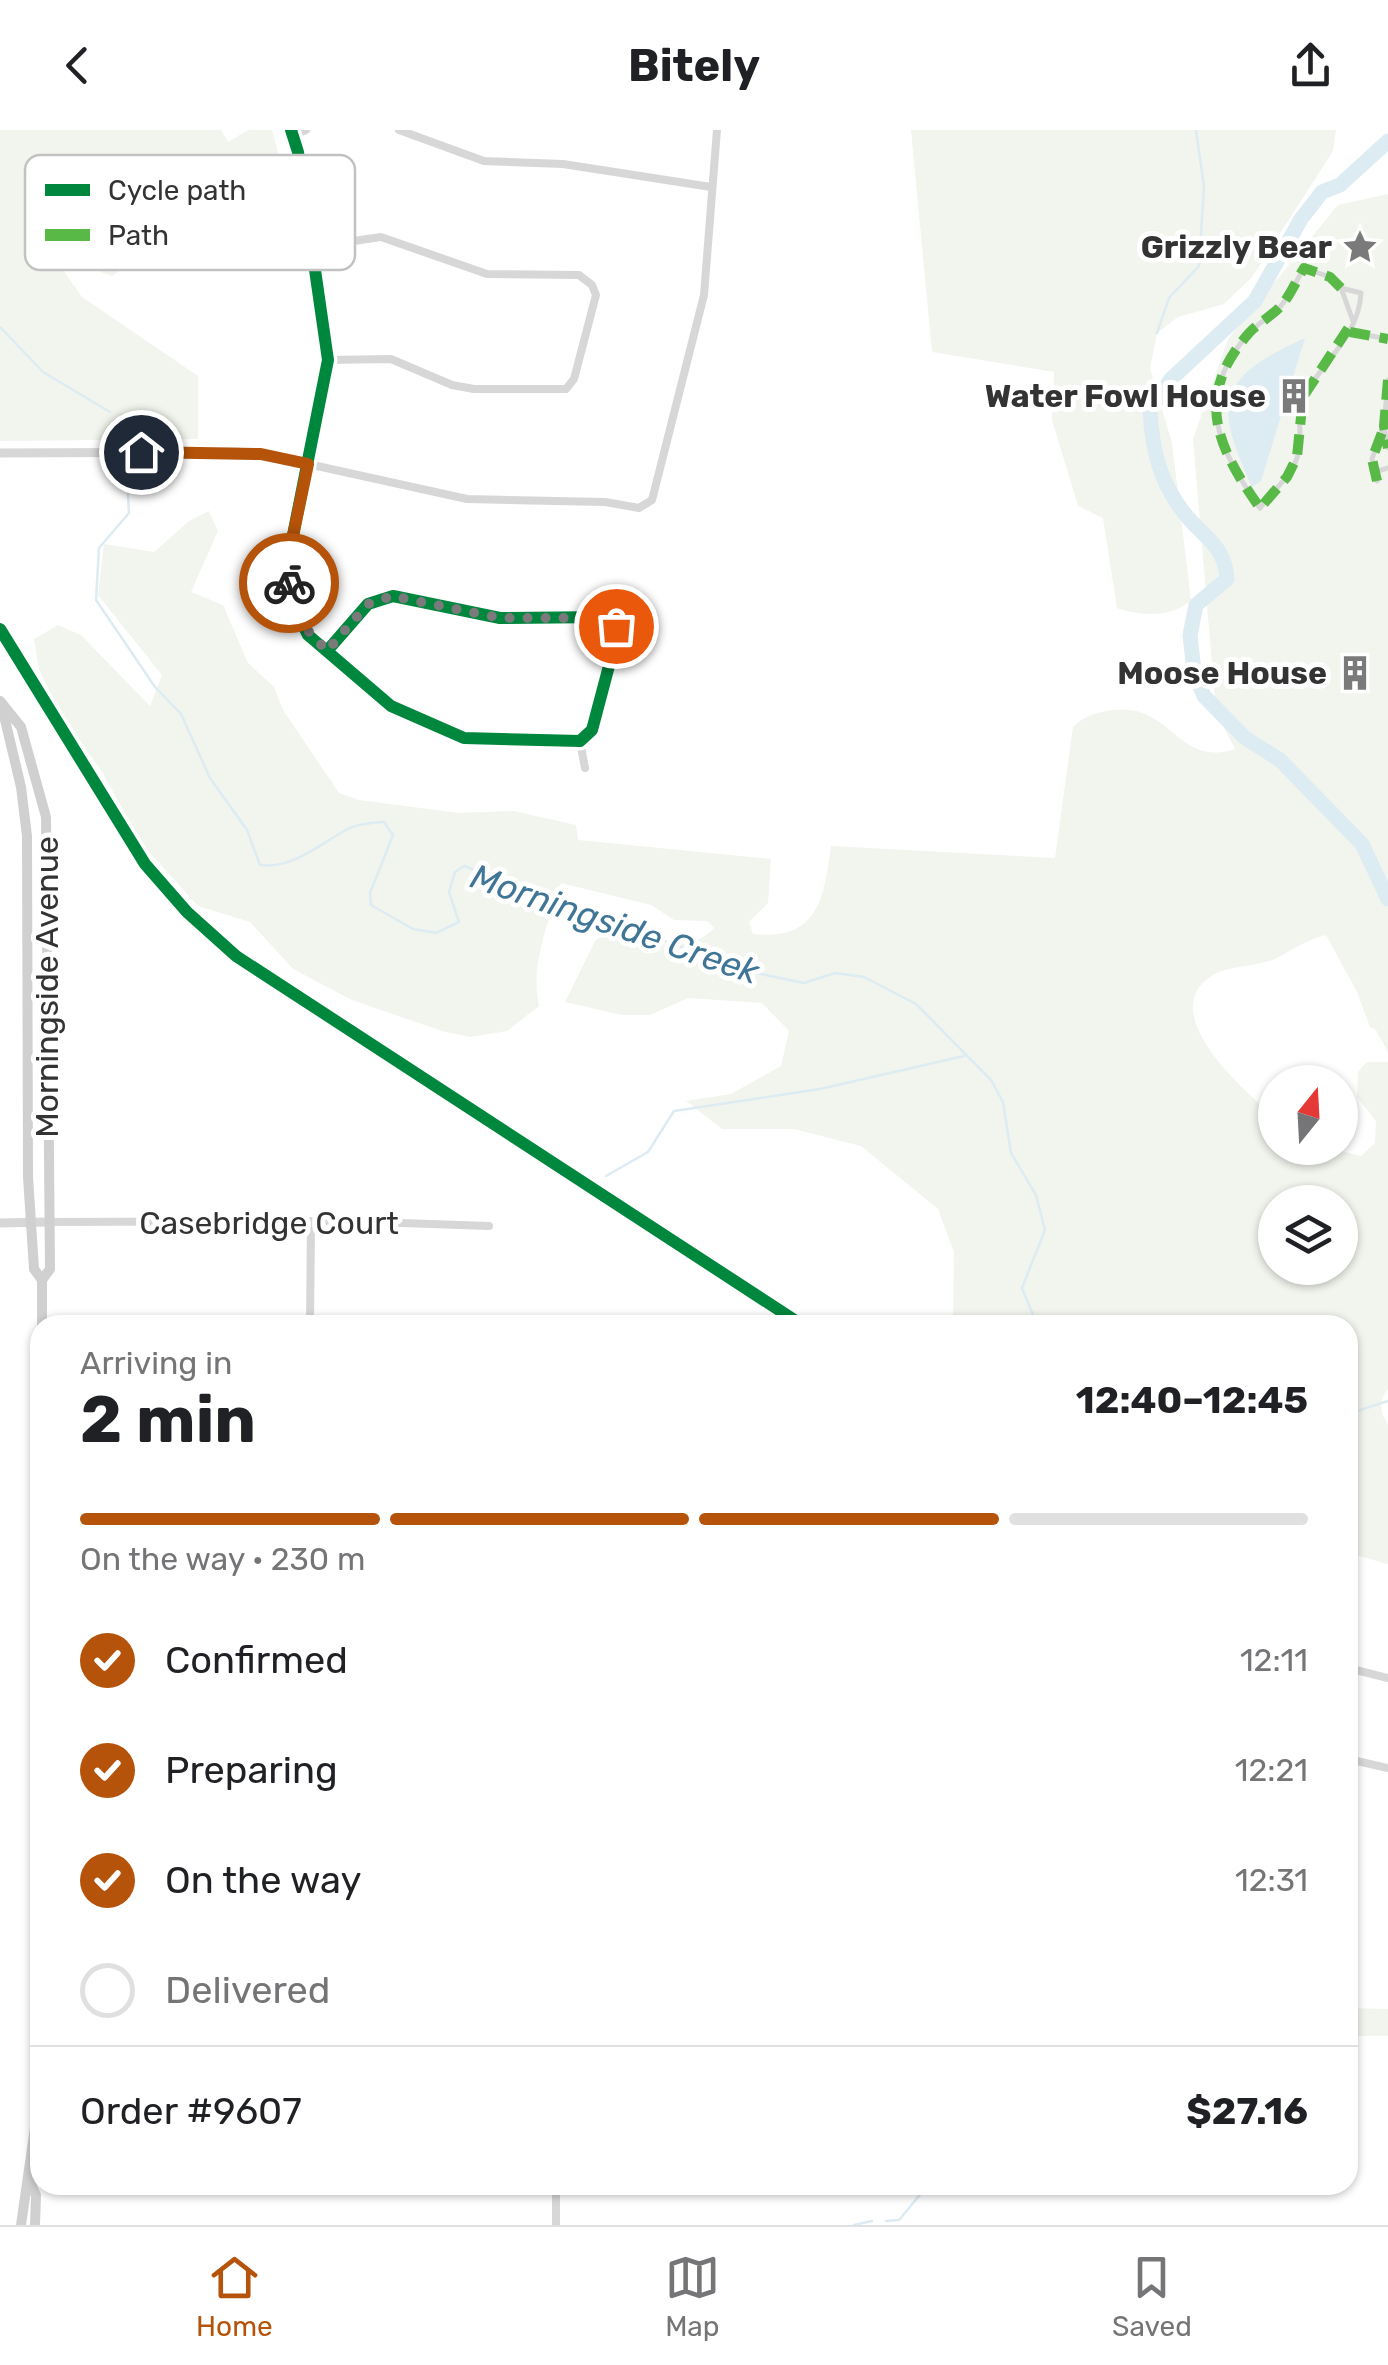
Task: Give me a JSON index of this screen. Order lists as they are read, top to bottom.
{
  "streets": {
    "main road": ["Morningside Avenue"],
    "street": ["Casebridge Court"]
  },
  "crossings": [
    ["Morningside Avenue", "Casebridge Court"]
  ],
  "water": ["Morningside Creek"],
  "places": {
    "place": ["Grizzly Bear"],
    "building": ["Water Fowl House", "Moose House"]
  },
  "legend": ["Cycle path", "Path"],
  "north": "top",
  "page": {
    "header": "Bitely",
    "heading": ["2 min", "Arriving in", "12:40–12:45"],
    "panel": ["Order #9607", "$27.16"],
    "bar": "On the way · 230 m",
    "list": [
      ["Confirmed", "12:11"],
      ["Preparing", "12:21"],
      ["On the way", "12:31"],
      "Delivered"
    ],
    "tabs": ["Home", "Map", "Saved"]
  }
}
